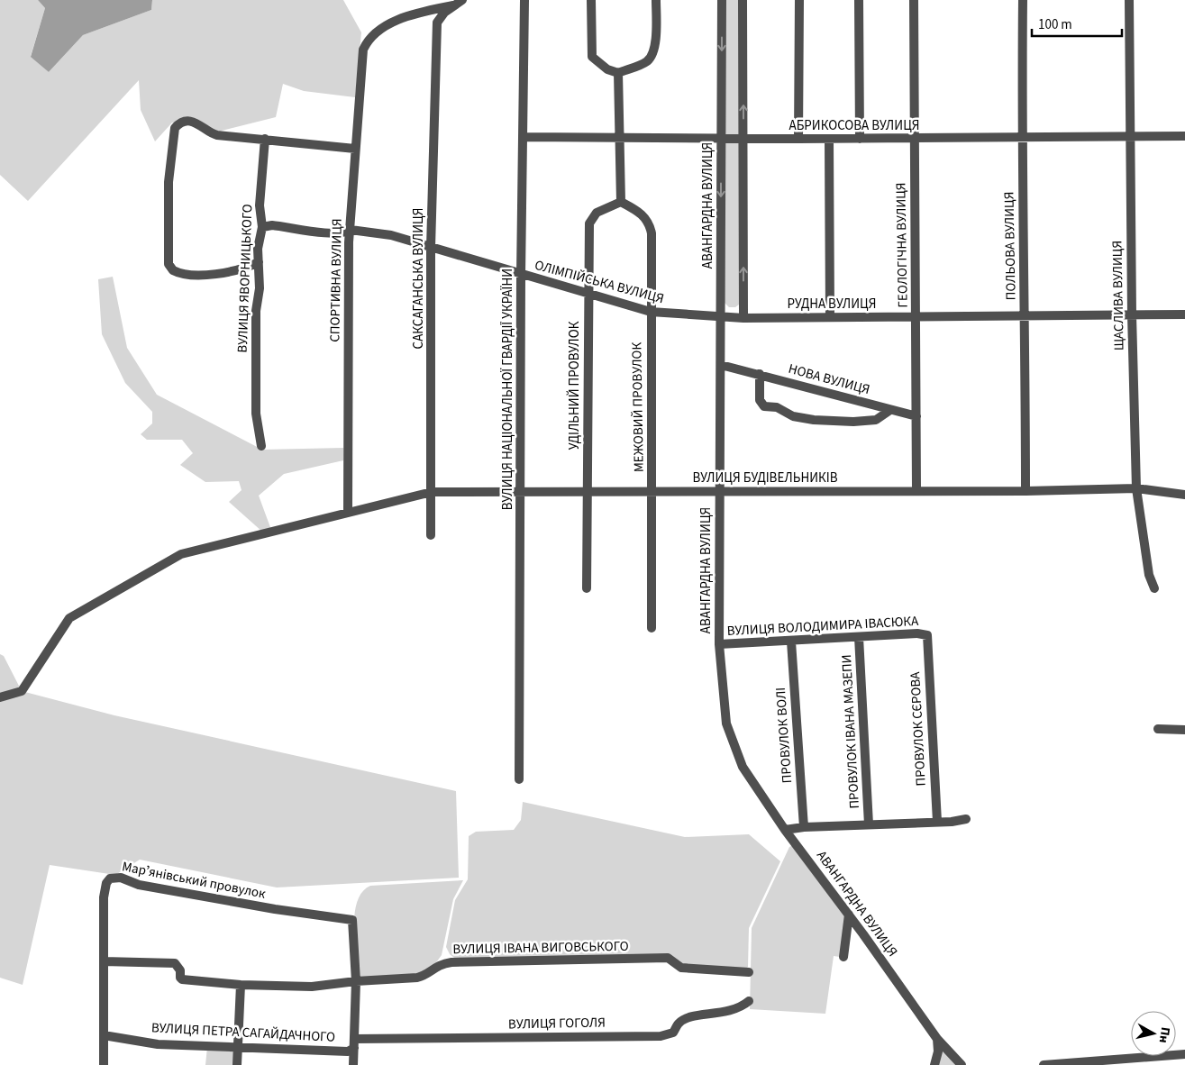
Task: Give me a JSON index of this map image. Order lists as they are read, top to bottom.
{
  "streets": {
    "street": [
      "АБРИКОСОВА ВУЛИЦЯ",
      "АВАНГАРДНА ВУЛИЦЯ",
      "ГЕОЛОГІЧНА ВУЛИЦЯ",
      "ПОЛЬОВА ВУЛИЦЯ",
      "ВУЛИЦЯ ЯВОРНИЦЬКОГО",
      "САКСАГАНСЬКА ВУЛИЦЯ",
      "СПОРТИВНА ВУЛИЦЯ",
      "ОЛІМПІЙСЬКА ВУЛИЦЯ",
      "ЩАСЛИВА ВУЛИЦЯ",
      "РУДНА ВУЛИЦЯ",
      "НОВА ВУЛИЦЯ",
      "УДІЛЬНИЙ ПРОВУЛОК",
      "ВУЛИЦЯ НАЦІОНАЛЬНОЇ ГВАРДІЇ УКРАЇНИ",
      "МЕЖОВИЙ ПРОВУЛОК",
      "ВУЛИЦЯ БУДІВЕЛЬНИКІВ",
      "ВУЛИЦЯ ВОЛОДИМИРА ІВАСЮКА",
      "ПРОВУЛОК СЄРОВА",
      "ПРОВУЛОК ІВАНА МАЗЕПИ",
      "ПРОВУЛОК ВОЛІ",
      "Марʼянівський провулок",
      "ВУЛИЦЯ ІВАНА ВИГОВСЬКОГО",
      "ВУЛИЦЯ ГОГОЛЯ",
      "ВУЛИЦЯ ПЕТРА САГАЙДАЧНОГО"
    ]
  },
  "crossings": [
    ["АБРИКОСОВА ВУЛИЦЯ", "АВАНГАРДНА ВУЛИЦЯ"],
    ["АБРИКОСОВА ВУЛИЦЯ", "ГЕОЛОГІЧНА ВУЛИЦЯ"],
    ["АБРИКОСОВА ВУЛИЦЯ", "ПОЛЬОВА ВУЛИЦЯ"],
    ["АБРИКОСОВА ВУЛИЦЯ", "ЩАСЛИВА ВУЛИЦЯ"],
    ["АБРИКОСОВА ВУЛИЦЯ", "ВУЛИЦЯ НАЦІОНАЛЬНОЇ ГВАРДІЇ УКРАЇНИ"],
    ["АВАНГАРДНА ВУЛИЦЯ", "ОЛІМПІЙСЬКА ВУЛИЦЯ"],
    ["АВАНГАРДНА ВУЛИЦЯ", "РУДНА ВУЛИЦЯ"],
    ["АВАНГАРДНА ВУЛИЦЯ", "НОВА ВУЛИЦЯ"],
    ["АВАНГАРДНА ВУЛИЦЯ", "ВУЛИЦЯ БУДІВЕЛЬНИКІВ"],
    ["АВАНГАРДНА ВУЛИЦЯ", "ВУЛИЦЯ ВОЛОДИМИРА ІВАСЮКА"],
    ["ГЕОЛОГІЧНА ВУЛИЦЯ", "РУДНА ВУЛИЦЯ"],
    ["ГЕОЛОГІЧНА ВУЛИЦЯ", "НОВА ВУЛИЦЯ"],
    ["ГЕОЛОГІЧНА ВУЛИЦЯ", "ВУЛИЦЯ БУДІВЕЛЬНИКІВ"],
    ["ПОЛЬОВА ВУЛИЦЯ", "РУДНА ВУЛИЦЯ"],
    ["ПОЛЬОВА ВУЛИЦЯ", "ВУЛИЦЯ БУДІВЕЛЬНИКІВ"],
    ["ВУЛИЦЯ ЯВОРНИЦЬКОГО", "ОЛІМПІЙСЬКА ВУЛИЦЯ"],
    ["САКСАГАНСЬКА ВУЛИЦЯ", "СПОРТИВНА ВУЛИЦЯ"],
    ["САКСАГАНСЬКА ВУЛИЦЯ", "ОЛІМПІЙСЬКА ВУЛИЦЯ"],
    ["САКСАГАНСЬКА ВУЛИЦЯ", "ВУЛИЦЯ БУДІВЕЛЬНИКІВ"],
    ["СПОРТИВНА ВУЛИЦЯ", "ОЛІМПІЙСЬКА ВУЛИЦЯ"],
    ["СПОРТИВНА ВУЛИЦЯ", "ВУЛИЦЯ БУДІВЕЛЬНИКІВ"],
    ["ОЛІМПІЙСЬКА ВУЛИЦЯ", "РУДНА ВУЛИЦЯ"],
    ["ОЛІМПІЙСЬКА ВУЛИЦЯ", "УДІЛЬНИЙ ПРОВУЛОК"],
    ["ОЛІМПІЙСЬКА ВУЛИЦЯ", "ВУЛИЦЯ НАЦІОНАЛЬНОЇ ГВАРДІЇ УКРАЇНИ"],
    ["ОЛІМПІЙСЬКА ВУЛИЦЯ", "МЕЖОВИЙ ПРОВУЛОК"],
    ["ЩАСЛИВА ВУЛИЦЯ", "РУДНА ВУЛИЦЯ"],
    ["ЩАСЛИВА ВУЛИЦЯ", "ВУЛИЦЯ БУДІВЕЛЬНИКІВ"],
    ["УДІЛЬНИЙ ПРОВУЛОК", "МЕЖОВИЙ ПРОВУЛОК"],
    ["УДІЛЬНИЙ ПРОВУЛОК", "ВУЛИЦЯ БУДІВЕЛЬНИКІВ"],
    ["ВУЛИЦЯ НАЦІОНАЛЬНОЇ ГВАРДІЇ УКРАЇНИ", "ВУЛИЦЯ БУДІВЕЛЬНИКІВ"],
    ["МЕЖОВИЙ ПРОВУЛОК", "ВУЛИЦЯ БУДІВЕЛЬНИКІВ"],
    ["ВУЛИЦЯ ВОЛОДИМИРА ІВАСЮКА", "ПРОВУЛОК СЄРОВА"],
    ["ВУЛИЦЯ ВОЛОДИМИРА ІВАСЮКА", "ПРОВУЛОК ІВАНА МАЗЕПИ"],
    ["ВУЛИЦЯ ВОЛОДИМИРА ІВАСЮКА", "ПРОВУЛОК ВОЛІ"],
    ["Марʼянівський провулок", "ВУЛИЦЯ ІВАНА ВИГОВСЬКОГО"],
    ["Марʼянівський провулок", "ВУЛИЦЯ ПЕТРА САГАЙДАЧНОГО"],
    ["ВУЛИЦЯ ГОГОЛЯ", "ВУЛИЦЯ ПЕТРА САГАЙДАЧНОГО"]
  ],
  "scale_bar": "100 m",
  "north": "right"
}
